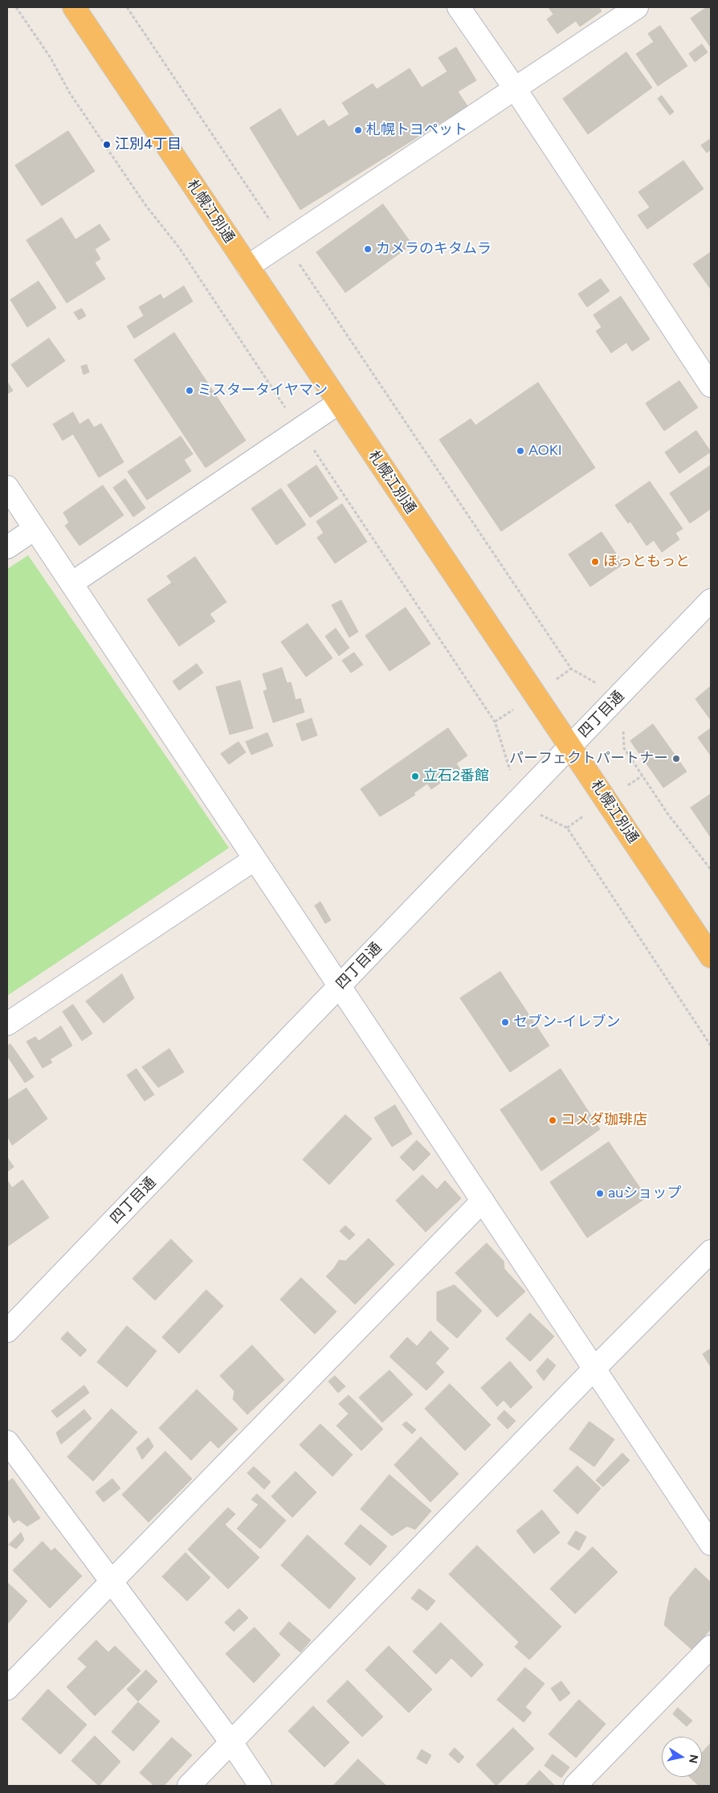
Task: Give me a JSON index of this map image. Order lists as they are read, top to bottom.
{
  "streets": {
    "highway": ["札幌江別通"],
    "street": ["四丁目通"]
  },
  "crossings": [
    ["札幌江別通", "四丁目通"]
  ],
  "places": [
    "札幌トヨペット",
    "江別4丁目",
    "カメラのキタムラ",
    "ミスタータイヤマン",
    "AOKI",
    "ほっともっと",
    "パーフェクトパートナー",
    "立石2番館",
    "セブン-イレブン",
    "コメダ珈琲店",
    "auショップ"
  ],
  "north": "right"
}
